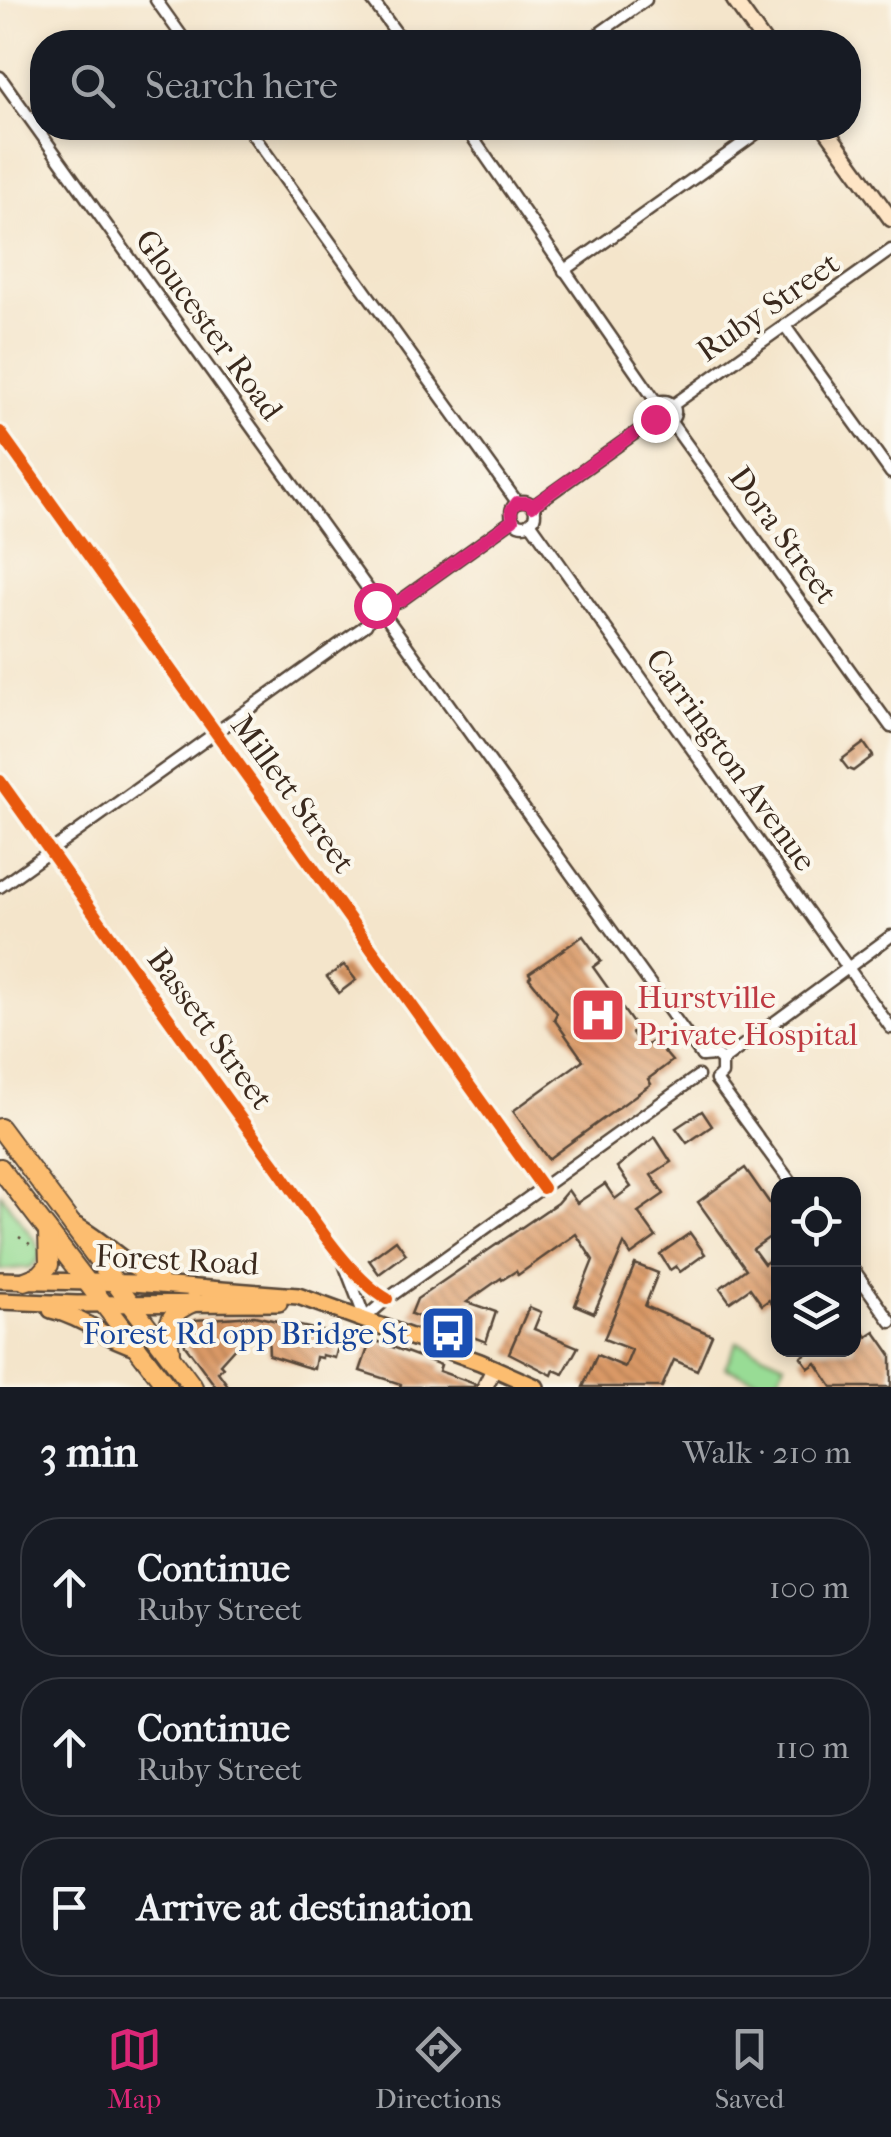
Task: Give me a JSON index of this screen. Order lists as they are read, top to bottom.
{
  "streets": {
    "main road": ["Forest Road"],
    "street": [
      "Ruby Street",
      "Gloucester Road",
      "Dora Street",
      "Carrington Avenue",
      "Millett Street",
      "Bassett Street"
    ]
  },
  "crossings": [
    ["Ruby Street", "Dora Street"],
    ["Bassett Street", "Forest Road"]
  ],
  "places": {
    "hospital": ["Hurstville Private Hospital"],
    "bus stop": ["Forest Rd opp Bridge St"]
  },
  "page": {
    "search": "Search here",
    "heading": ["3 min", "Walk · 210 m"],
    "list": [
      ["Continue", "Ruby Street", "100 m"],
      ["Continue", "Ruby Street", "110 m"],
      "Arrive at destination"
    ],
    "nav": ["Map", "Directions", "Saved"]
  }
}
